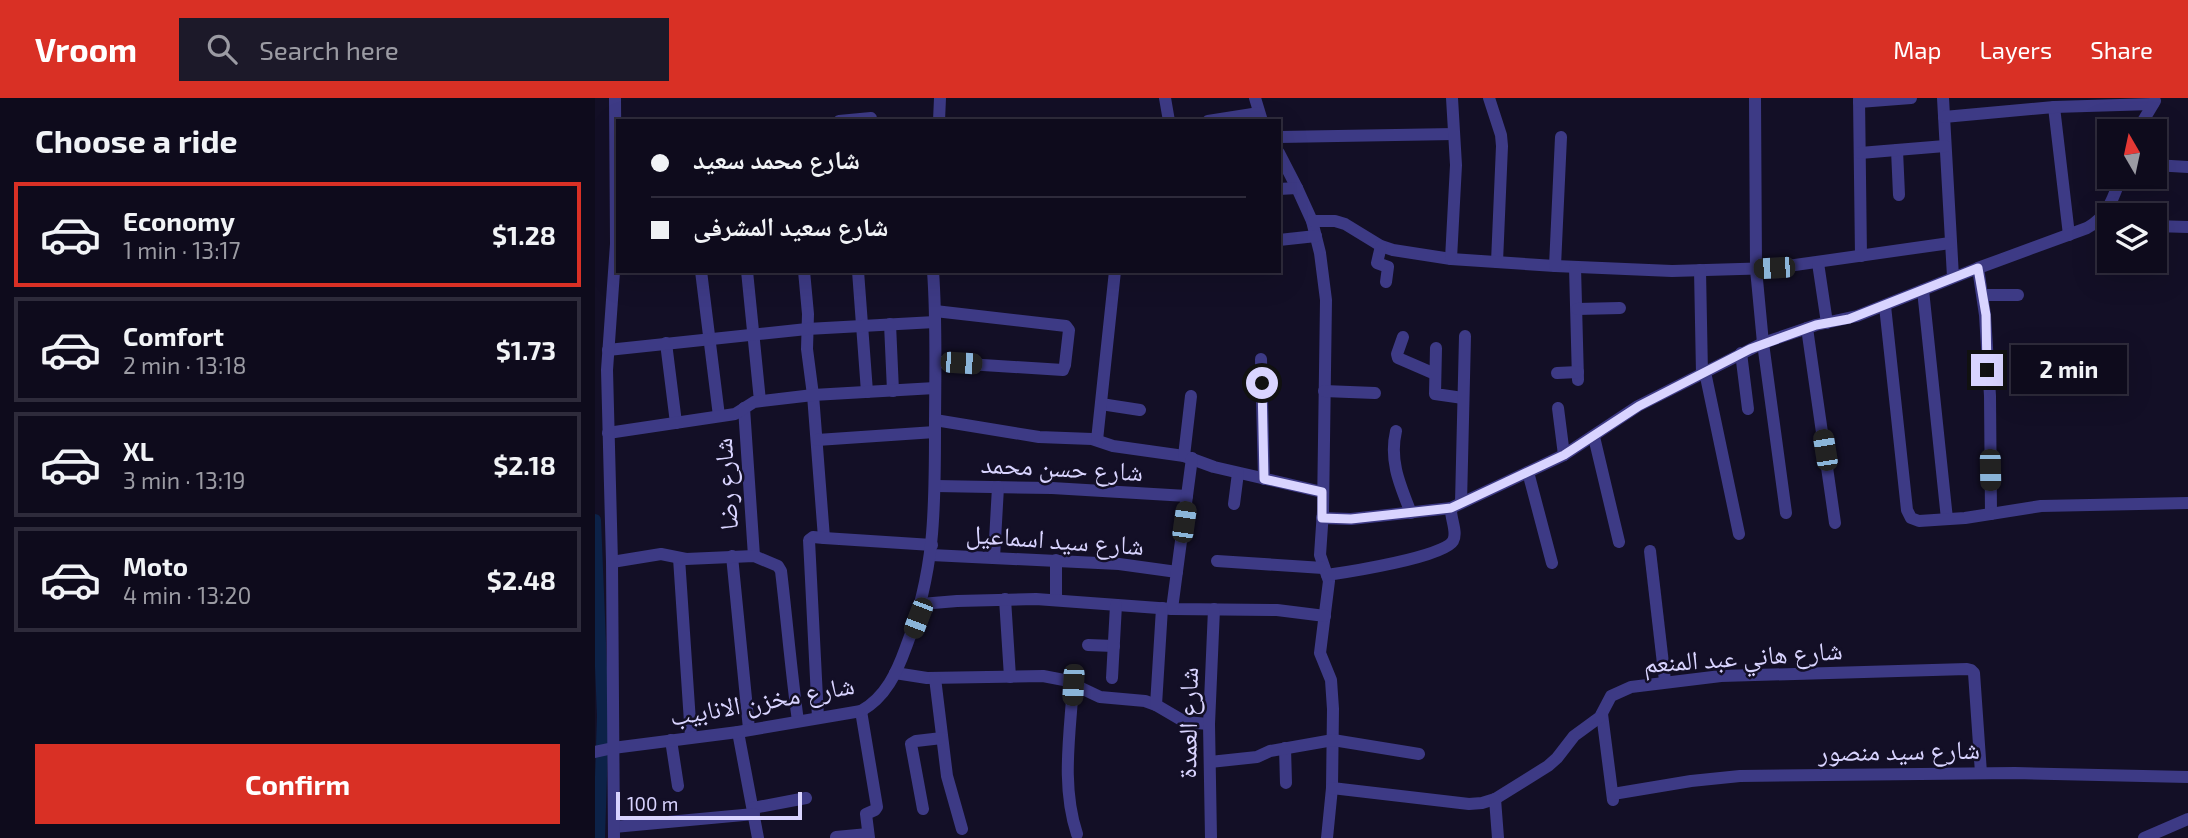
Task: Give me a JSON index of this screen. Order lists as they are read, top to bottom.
{
  "streets": {
    "street": [
      "شارع حسن محمد",
      "شارع رضا",
      "شارع سيد اسماعيل",
      "شارع هاني عبد المنعم",
      "شارع مخزن الانابيب",
      "شارع العمدة",
      "شارع سيد منصور"
    ]
  },
  "crossings": [
    ["شارع حسن محمد", "شارع مخزن الانابيب"],
    ["شارع سيد اسماعيل", "شارع مخزن الانابيب"],
    ["شارع هاني عبد المنعم", "شارع سيد منصور"]
  ],
  "scale_bar": "100 m",
  "north": "top",
  "page": {
    "header": "Vroom",
    "search": "Search here",
    "nav": ["Map", "Layers", "Share"],
    "heading": "Choose a ride",
    "banner": ["شارع محمد سعيد", "شارع سعيد المشرفى"],
    "list": [
      {
        "name": "Economy",
        "note": "1 min · 13:17",
        "value": "$1.28"
      },
      {
        "name": "Comfort",
        "note": "2 min · 13:18",
        "value": "$1.73"
      },
      {
        "name": "XL",
        "note": "3 min · 13:19",
        "value": "$2.18"
      },
      {
        "name": "Moto",
        "note": "4 min · 13:20",
        "value": "$2.48"
      }
    ],
    "bubble": "2 min",
    "buttons": "Confirm",
    "scale": "100 m"
  }
}
